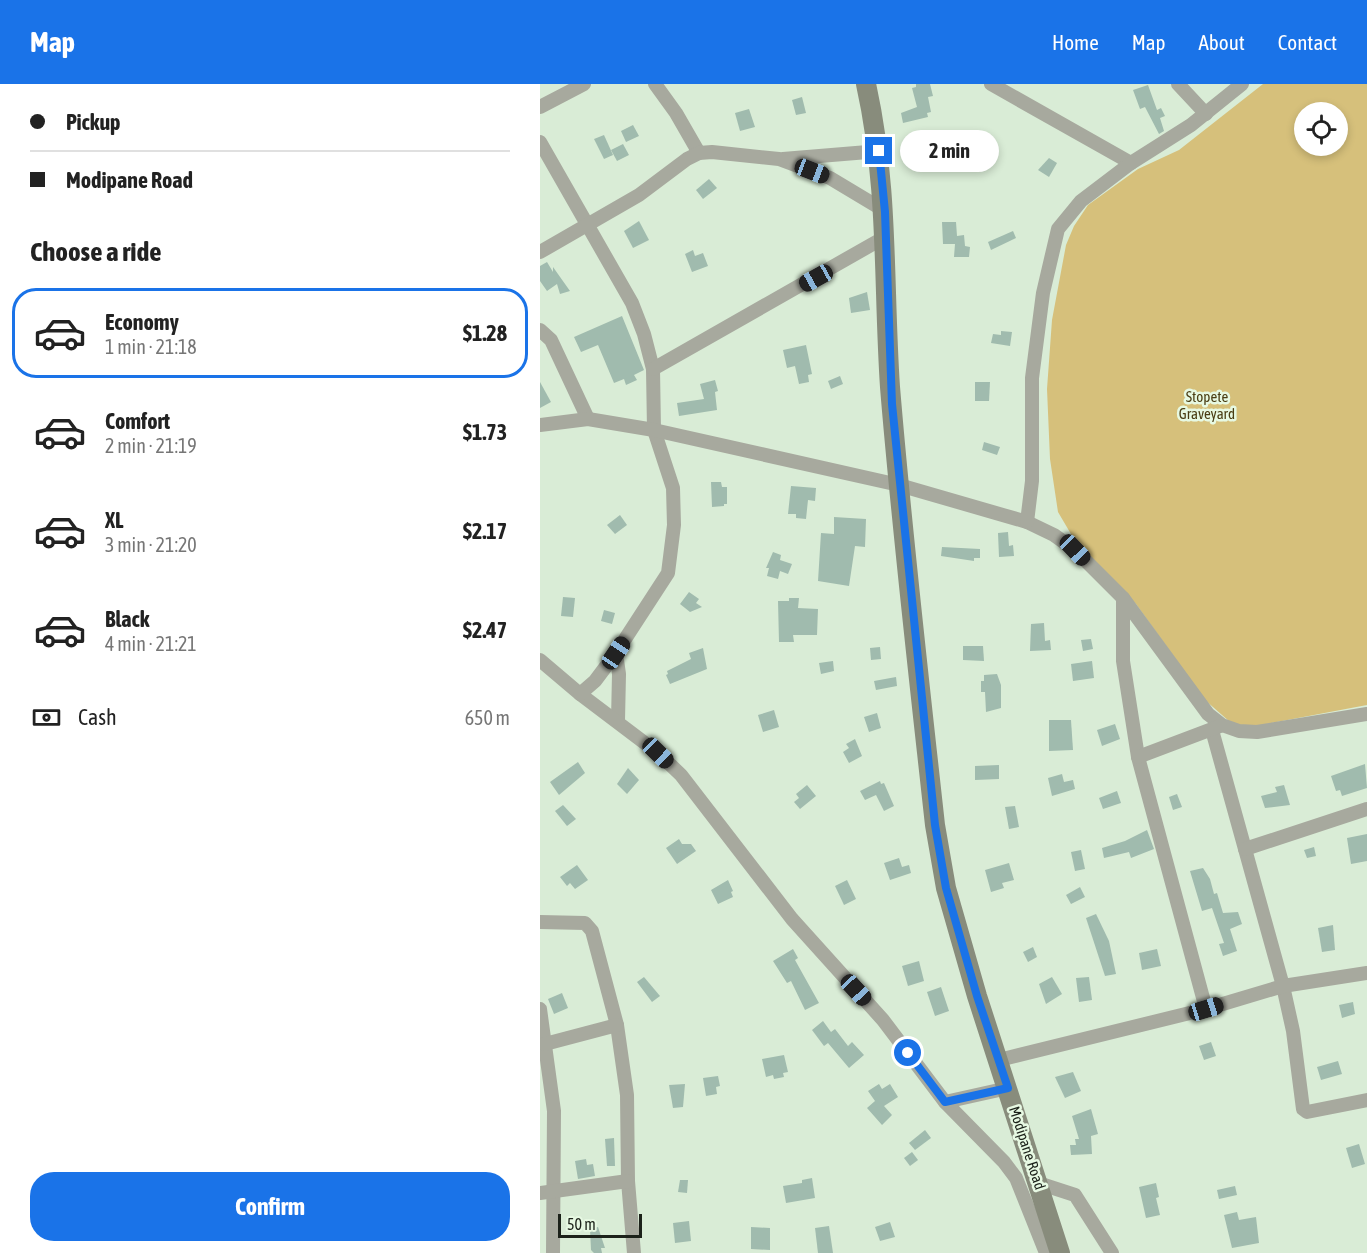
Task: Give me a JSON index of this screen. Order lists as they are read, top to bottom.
{
  "streets": {
    "main road": ["Modipane Road"]
  },
  "parks": ["Stopete Graveyard"],
  "scale_bar": "50 m",
  "page": {
    "header": "Map",
    "nav": [
      "Home",
      "Map",
      "About",
      "Contact"
    ],
    "banner": ["Pickup", "Modipane Road"],
    "bubble": "2 min",
    "heading": "Choose a ride",
    "list": [
      {
        "name": "Economy",
        "note": "1 min · 21:18",
        "value": "$1.28"
      },
      {
        "name": "Comfort",
        "note": "2 min · 21:19",
        "value": "$1.73"
      },
      {
        "name": "XL",
        "note": "3 min · 21:20",
        "value": "$2.17"
      },
      {
        "name": "Black",
        "note": "4 min · 21:21",
        "value": "$2.47"
      }
    ],
    "pay": ["Cash", "650 m"],
    "buttons": "Confirm",
    "scale": "50 m"
  }
}
